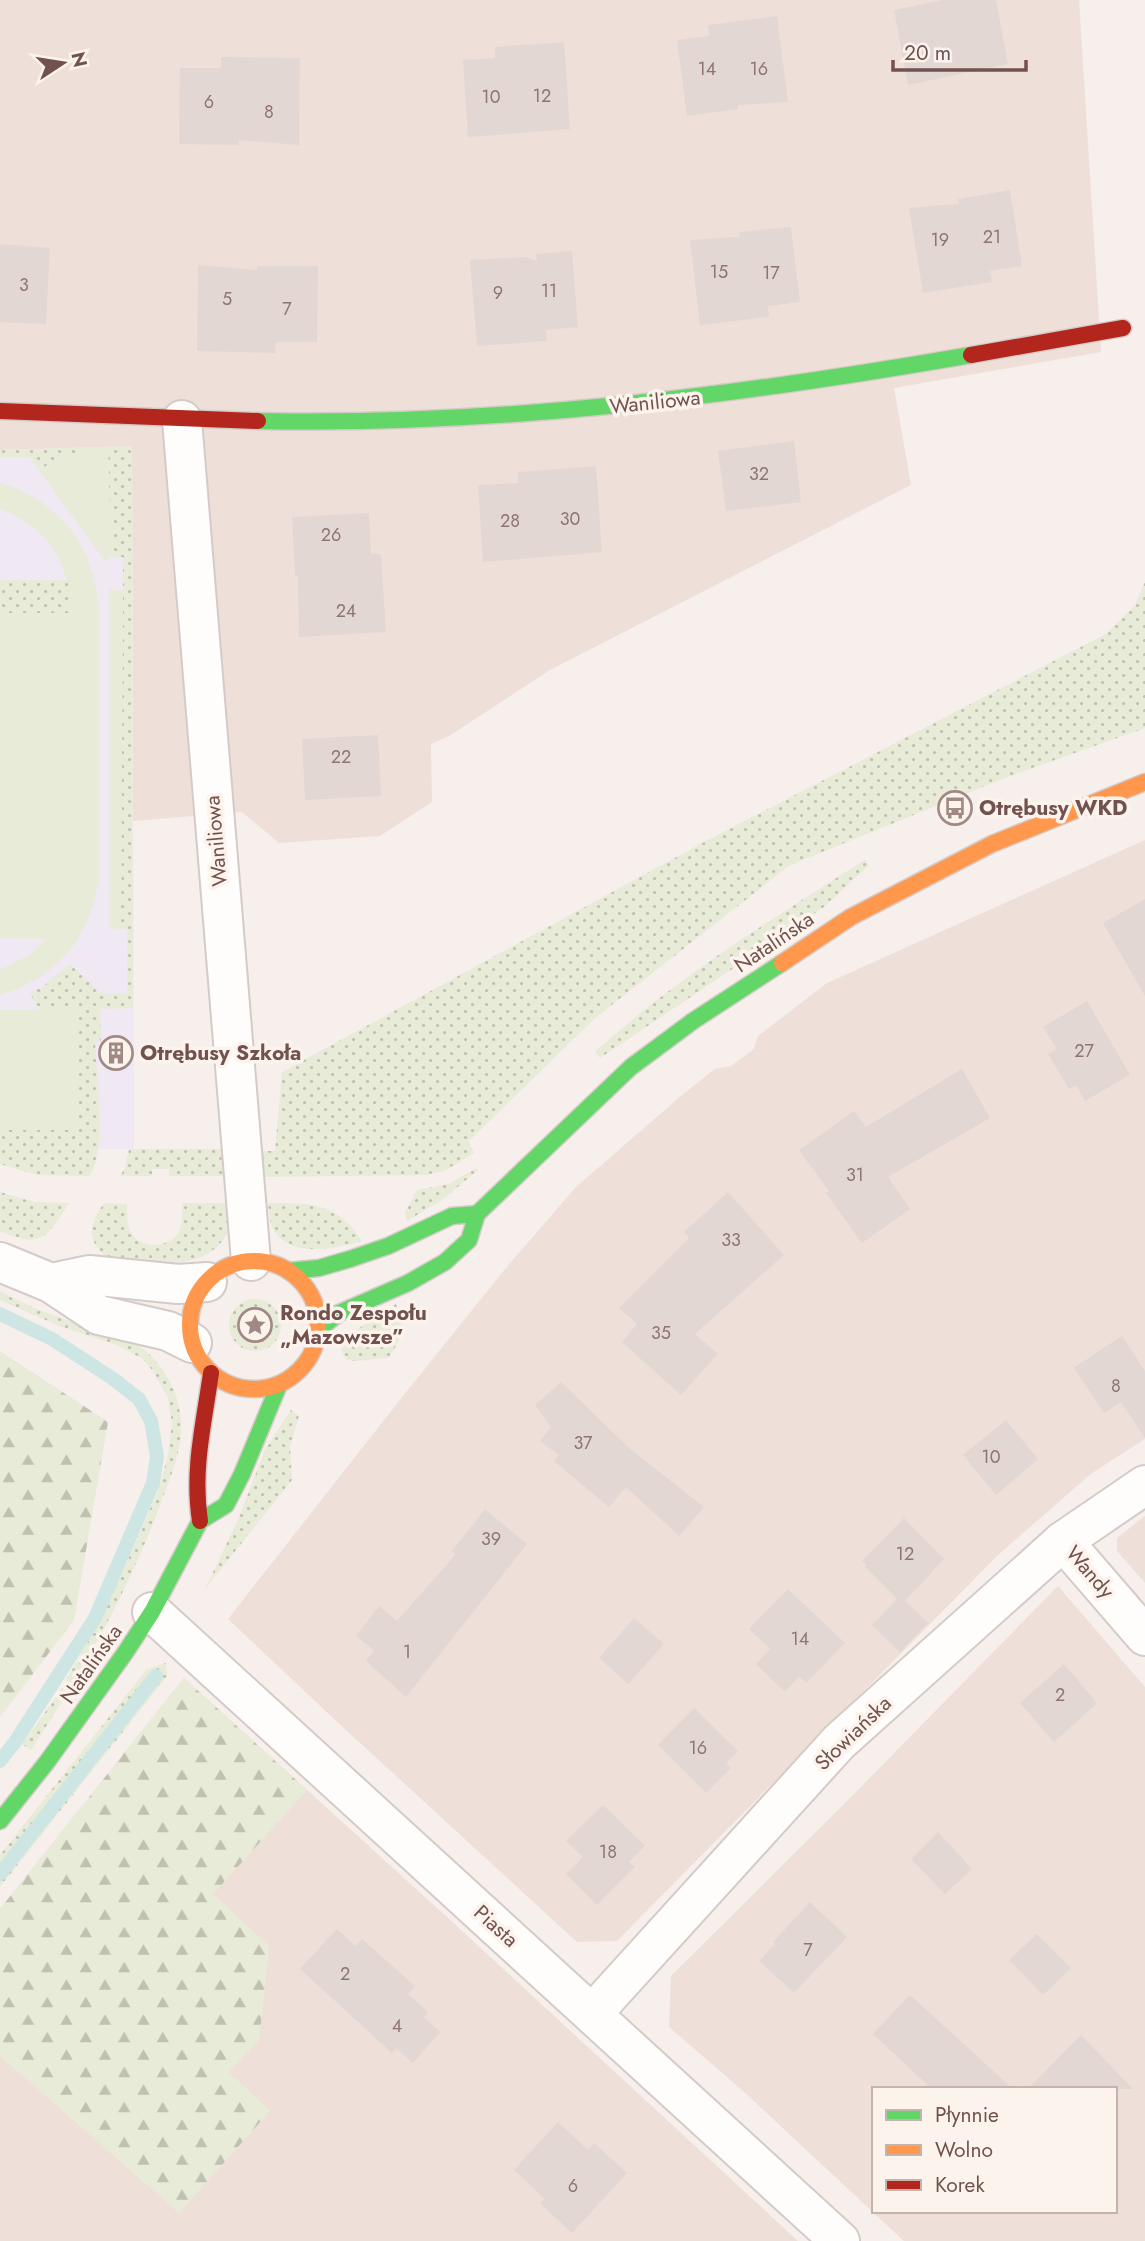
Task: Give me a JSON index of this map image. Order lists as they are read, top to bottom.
{
  "streets": {
    "main road": ["Waniliowa", "Natalińska"],
    "street": ["Wandy", "Słowiańska", "Piasta"]
  },
  "crossings": [
    ["Waniliowa", "Natalińska"],
    ["Natalińska", "Piasta"],
    ["Wandy", "Słowiańska"],
    ["Słowiańska", "Piasta"]
  ],
  "places": {
    "bus stop": ["Otrębusy WKD"],
    "building": ["Otrębusy Szkoła"],
    "place": ["Rondo Zespołu „Mazowsze”"]
  },
  "house_numbers": [
    "14",
    "16",
    "12",
    "10",
    "6",
    "8",
    "21",
    "19",
    "15",
    "17",
    "3",
    "11",
    "9",
    "5",
    "7",
    "32",
    "30",
    "28",
    "26",
    "24",
    "22",
    "27",
    "31",
    "33",
    "35",
    "8",
    "37",
    "10",
    "39",
    "12",
    "14",
    "1",
    "2",
    "16",
    "18",
    "7",
    "2",
    "4",
    "6"
  ],
  "legend": ["Płynnie", "Wolno", "Korek"],
  "scale_bar": "20 m",
  "north": "right"
}
